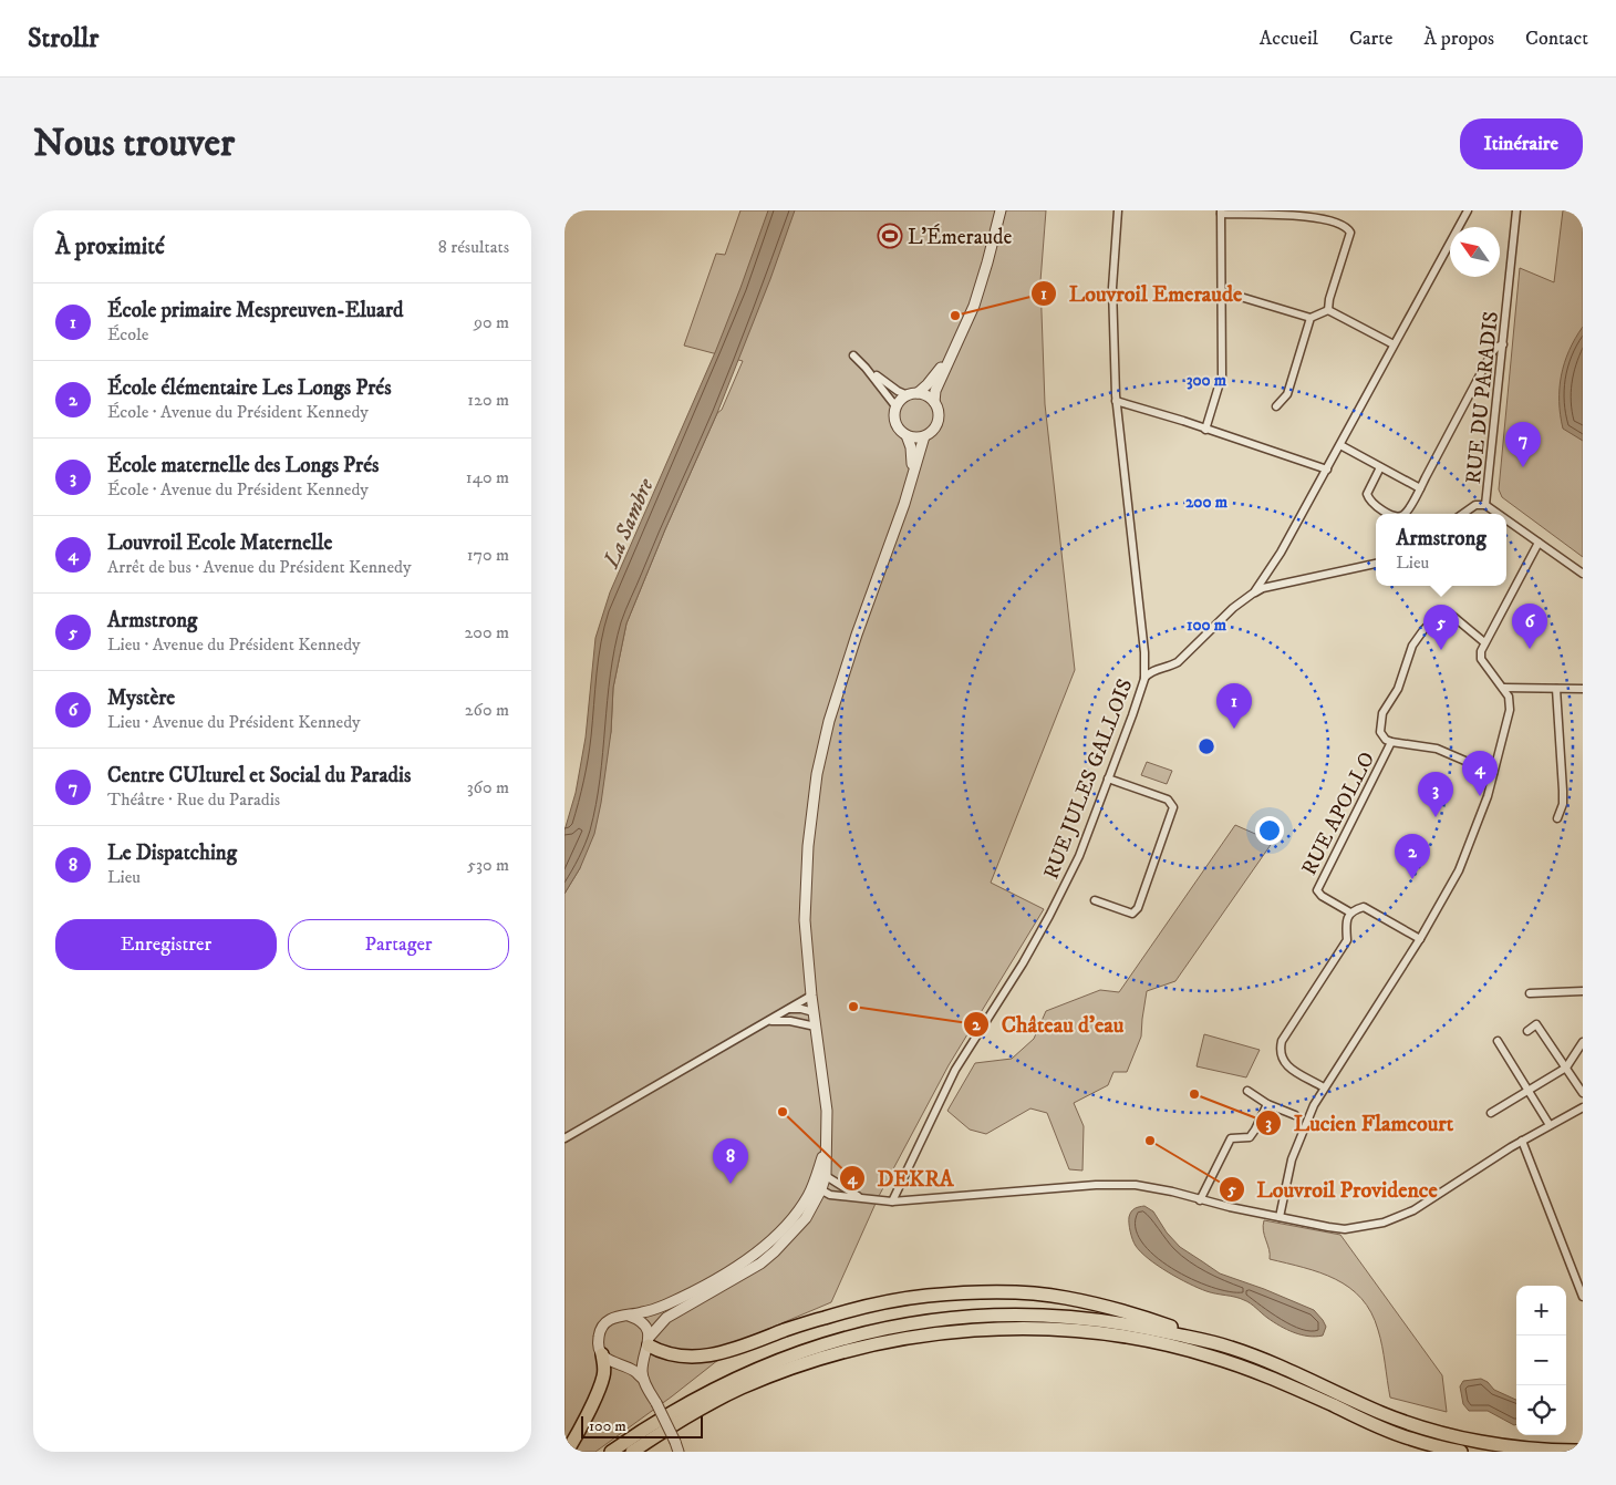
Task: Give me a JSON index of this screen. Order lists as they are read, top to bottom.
{
  "streets": {
    "street": ["RUE DU PARADIS", "RUE JULES GALLOIS", "RUE APOLLO"]
  },
  "water": ["La Sambre"],
  "places": {
    "sports": ["L'Émeraude"],
    "other": [
      "Louvroil Emeraude",
      "Château d'eau",
      "Lucien Flamcourt",
      "DEKRA",
      "Louvroil Providence"
    ]
  },
  "scale_bar": "100 m",
  "north": "top left",
  "page": {
    "header": "Strollr",
    "nav": [
      "Accueil",
      "Carte",
      "À propos",
      "Contact"
    ],
    "buttons": [
      "Itinéraire",
      ["Enregistrer", "Partager"]
    ],
    "title": "Nous trouver",
    "heading": ["À proximité", "8 résultats"],
    "list": [
      {
        "mark": "1",
        "name": "École primaire Mespreuven-Eluard",
        "note": "École",
        "value": "90 m"
      },
      {
        "mark": "2",
        "name": "École élémentaire Les Longs Prés",
        "note": "École · Avenue du Président Kennedy",
        "value": "120 m"
      },
      {
        "mark": "3",
        "name": "École maternelle des Longs Prés",
        "note": "École · Avenue du Président Kennedy",
        "value": "140 m"
      },
      {
        "mark": "4",
        "name": "Louvroil Ecole Maternelle",
        "note": "Arrêt de bus · Avenue du Président Kennedy",
        "value": "170 m"
      },
      {
        "mark": "5",
        "name": "Armstrong",
        "note": "Lieu · Avenue du Président Kennedy",
        "value": "200 m"
      },
      {
        "mark": "6",
        "name": "Mystère",
        "note": "Lieu · Avenue du Président Kennedy",
        "value": "260 m"
      },
      {
        "mark": "7",
        "name": "Centre CUlturel et Social du Paradis",
        "note": "Théâtre · Rue du Paradis",
        "value": "360 m"
      },
      {
        "mark": "8",
        "name": "Le Dispatching",
        "note": "Lieu",
        "value": "530 m"
      }
    ],
    "pins": [
      "7",
      "6",
      "5",
      "1",
      "4",
      "3",
      "2",
      "8"
    ],
    "popup": ["Armstrong", "Lieu"],
    "map_buttons": ["+", "−"],
    "scale": "100 m"
  },
  "rings": ["300 m", "200 m", "100 m"]
}
